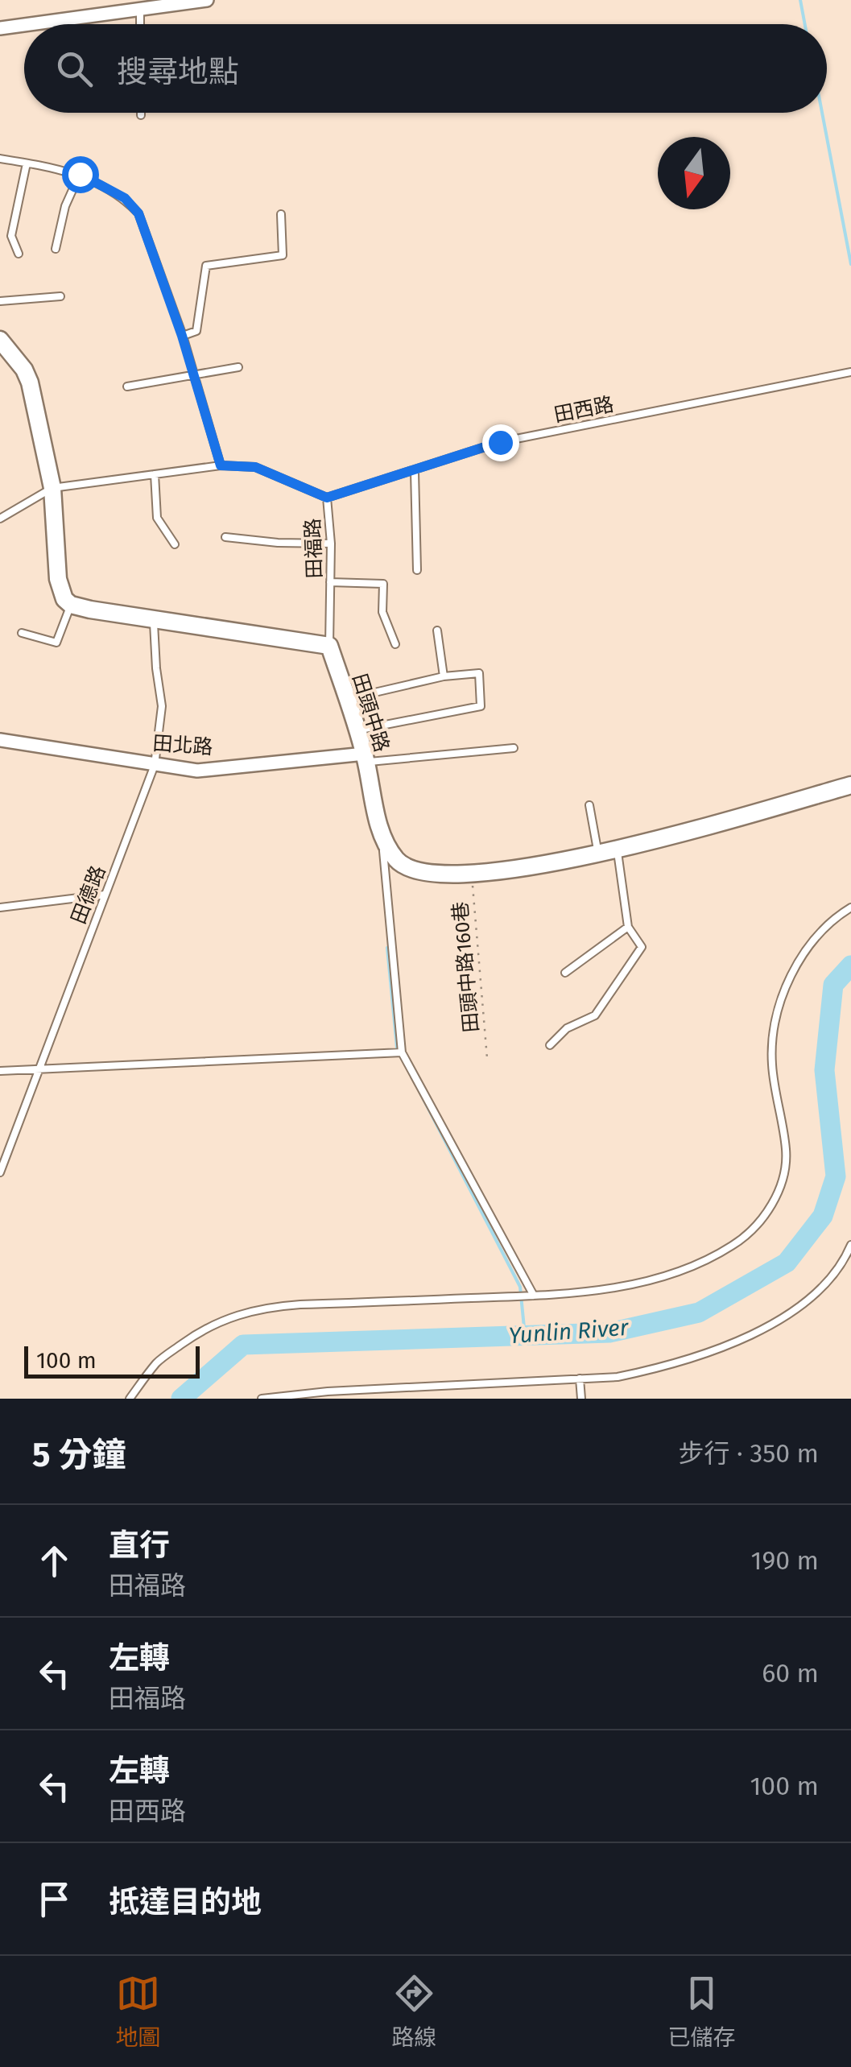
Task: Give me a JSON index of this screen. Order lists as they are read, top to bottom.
{
  "streets": {
    "street": ["田頭中路", "田北路"],
    "lane": ["田西路", "田福路", "田德路"],
    "path": ["田頭中路160巷"]
  },
  "crossings": [
    ["田西路", "田福路"],
    ["田福路", "田頭中路"],
    ["田頭中路", "田北路"],
    ["田北路", "田德路"]
  ],
  "water": ["Yunlin River"],
  "scale_bar": "100 m",
  "north": "bottom",
  "page": {
    "search": "搜尋地點",
    "scale": "100 m",
    "heading": ["5 分鐘", "步行 · 350 m"],
    "list": [
      ["直行", "田福路", "190 m"],
      ["左轉", "田福路", "60 m"],
      ["左轉", "田西路", "100 m"],
      "抵達目的地"
    ],
    "nav": ["地圖", "路線", "已儲存"]
  }
}
